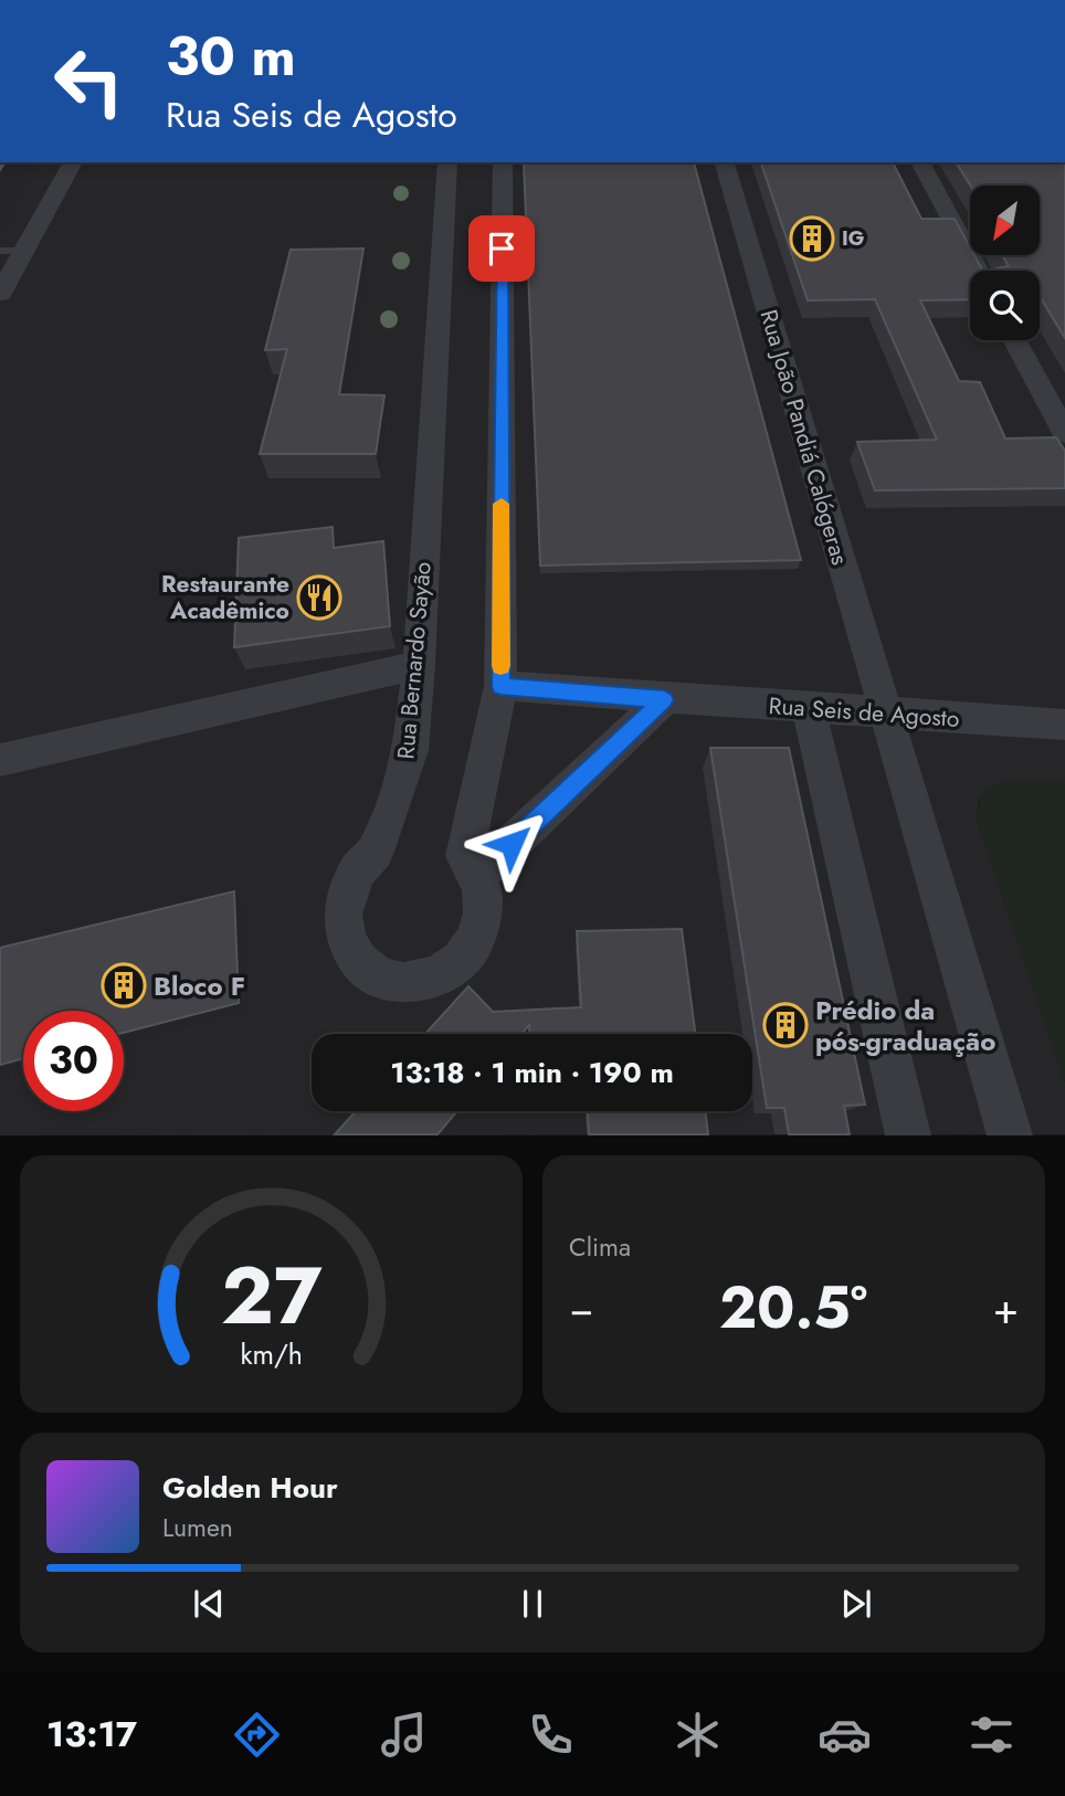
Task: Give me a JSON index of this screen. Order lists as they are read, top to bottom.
{
  "streets": {
    "street": ["Rua João Pandiá Calógeras", "Rua Bernardo Sayão", "Rua Seis de Agosto"]
  },
  "crossings": [
    ["Rua João Pandiá Calógeras", "Rua Seis de Agosto"],
    ["Rua Bernardo Sayão", "Rua Seis de Agosto"]
  ],
  "places": {
    "building": ["IG", "Bloco F", "Prédio da pós-graduação"],
    "restaurant": ["Restaurante Acadêmico"]
  },
  "north": "bottom left",
  "page": {
    "turn": ["30 m", "Rua Seis de Agosto"],
    "limit": "30",
    "trip": "13:18 · 1 min · 190 m",
    "tile": "Clima",
    "heat": ["−", "20.5°", "+"],
    "song": ["Golden Hour", "Lumen"],
    "tabs": "13:17",
    "gauge": ["27", "km/h"]
  }
}
